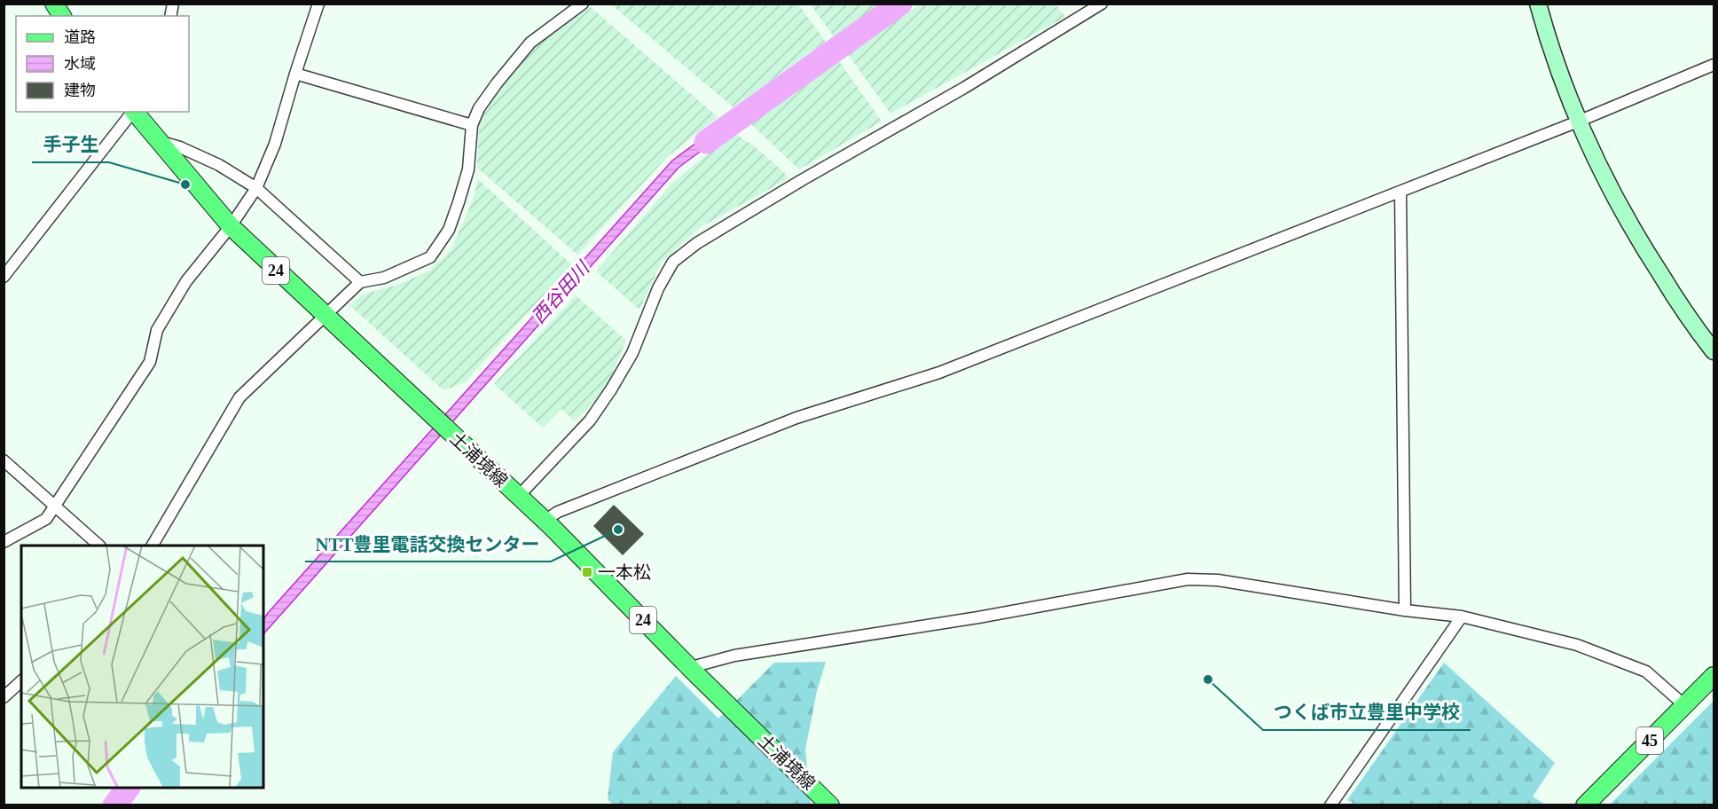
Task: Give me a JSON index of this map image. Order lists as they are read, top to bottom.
{
  "streets": {
    "main road": ["24", "土浦境線", "45"]
  },
  "water": ["西谷田川"],
  "places": {
    "other": ["手子生", "NTT豊里電話交換センター", "つくば市立豊里中学校"],
    "transit": ["一本松"]
  },
  "legend": ["道路", "水域", "建物"]
}
